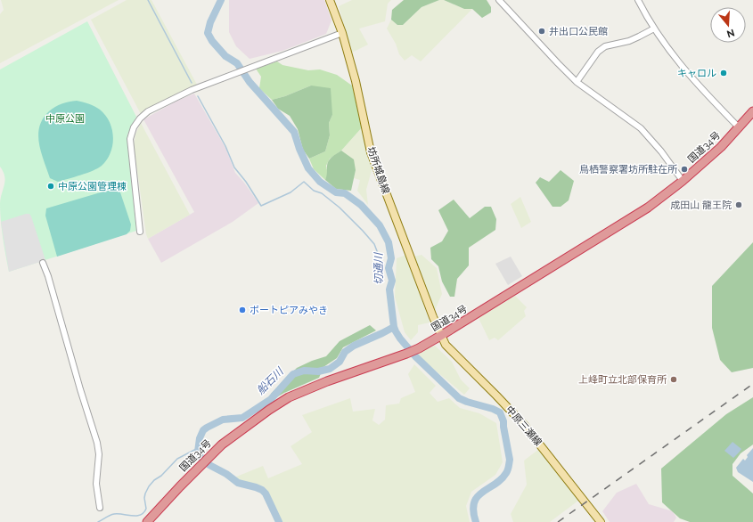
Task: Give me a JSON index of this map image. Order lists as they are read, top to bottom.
{
  "streets": {
    "highway": ["国道34号"],
    "main road": ["坊所城島線", "中原三瀬線"]
  },
  "crossings": [
    ["国道34号", "坊所城島線"],
    ["国道34号", "中原三瀬線"],
    ["坊所城島線", "中原三瀬線"]
  ],
  "water": ["切通川", "船石川"],
  "parks": ["中原公園"],
  "places": [
    "井出口公民館",
    "キャロル",
    "鳥栖警察署坊所駐在所",
    "中原公園管理棟",
    "成田山 龍王院",
    "ボートピアみやき",
    "上峰町立北部保育所"
  ],
  "north": "bottom"
}
